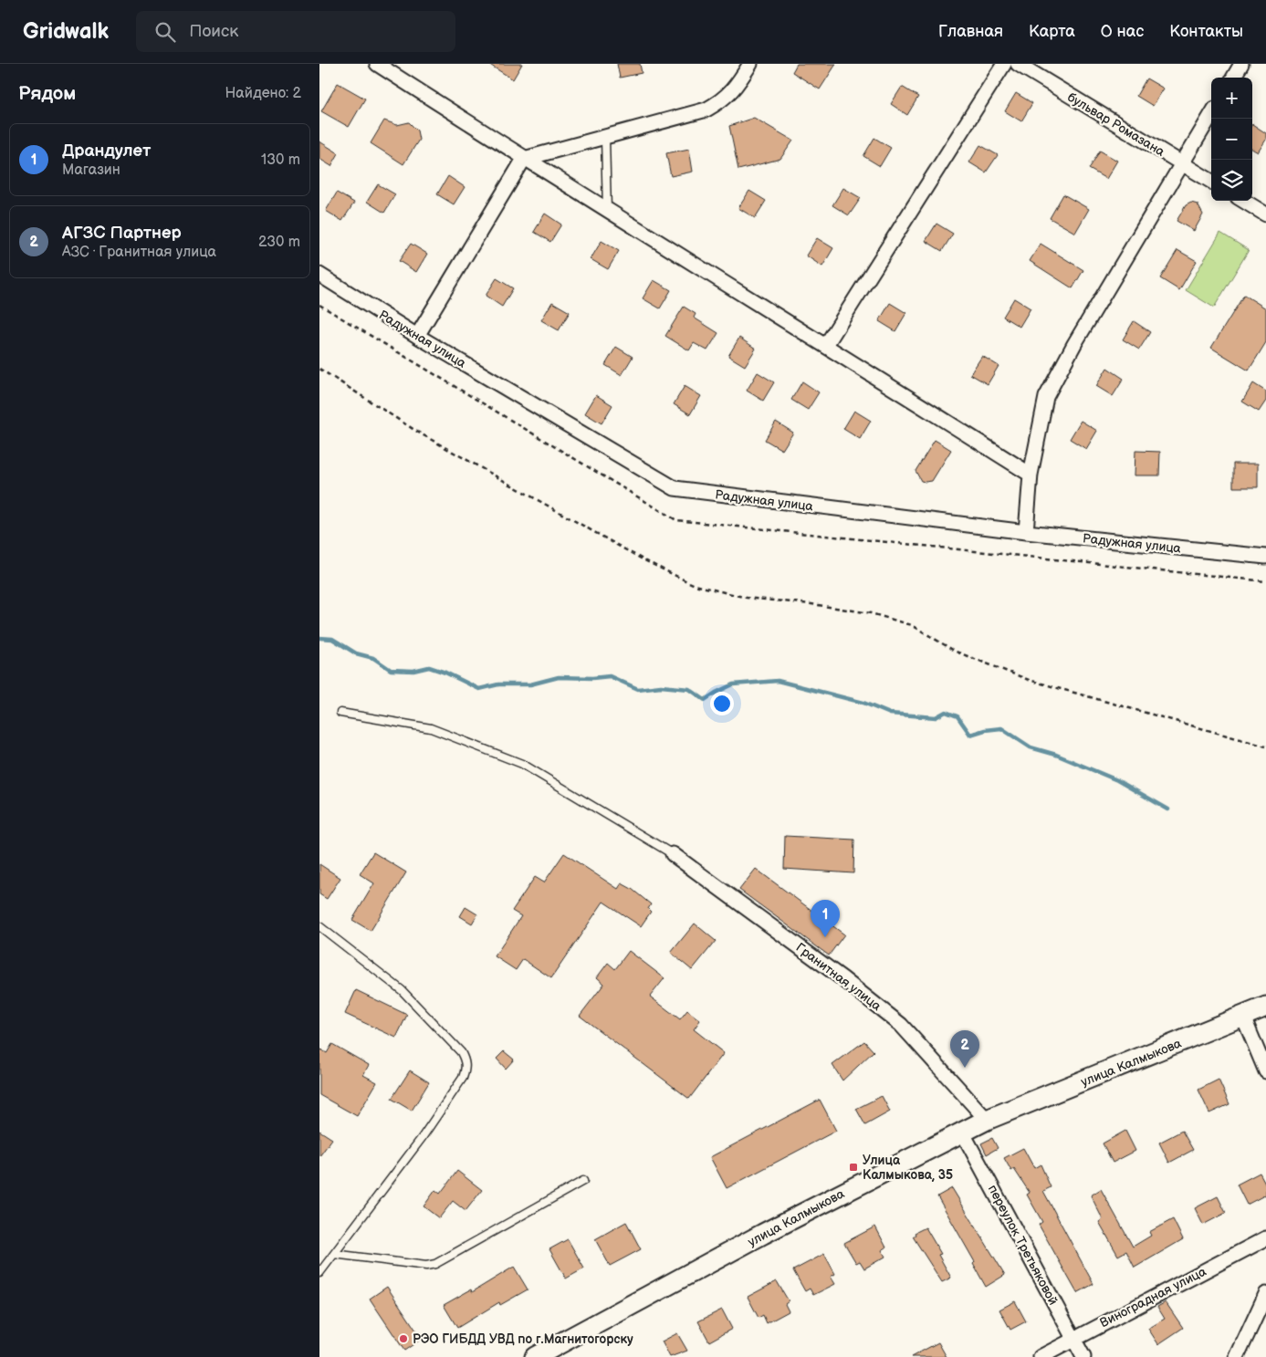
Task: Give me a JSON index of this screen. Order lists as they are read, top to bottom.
{
  "streets": {
    "main road": ["улица Калмыкова"],
    "street": [
      "бульвар Ромазана",
      "Радужная улица",
      "Гранитная улица",
      "переулок Третьяковой",
      "Виноградная улица"
    ]
  },
  "crossings": [
    ["Гранитная улица", "улица Калмыкова"],
    ["улица Калмыкова", "переулок Третьяковой"],
    ["переулок Третьяковой", "Виноградная улица"]
  ],
  "places": {
    "transit": ["Улица Калмыкова, 35"],
    "other": ["РЭО ГИБДД УВД по г.Магнитогорску"]
  },
  "page": {
    "header": "Gridwalk",
    "search": "Поиск",
    "nav": [
      "Главная",
      "Карта",
      "О нас",
      "Контакты"
    ],
    "heading": ["Рядом", "Найдено: 2"],
    "map_buttons": ["+", "−"],
    "list": [
      {
        "mark": "1",
        "name": "Драндулет",
        "note": "Магазин",
        "value": "130 m"
      },
      {
        "mark": "2",
        "name": "АГЗС Партнер",
        "note": "АЗС · Гранитная улица",
        "value": "230 m"
      }
    ],
    "pins": ["1", "2"]
  }
}
